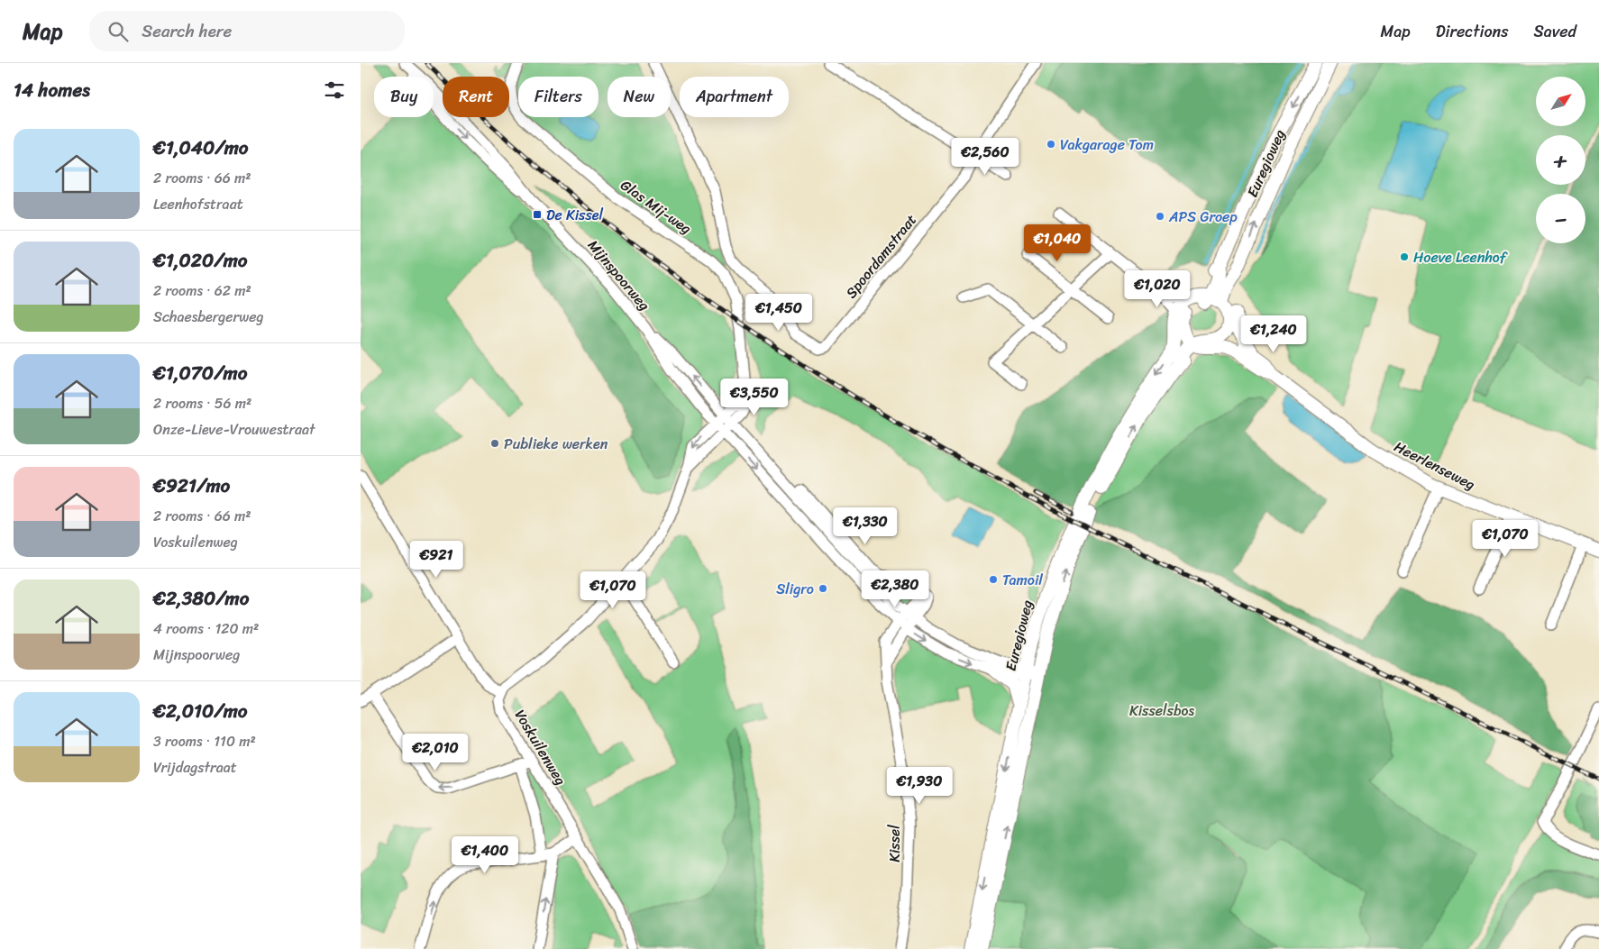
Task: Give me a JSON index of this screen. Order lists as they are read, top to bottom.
{
  "streets": {
    "main road": ["Euregioweg", "Heerlenseweg"],
    "street": [
      "Glas Mij-weg",
      "Spoordamstraat",
      "Mijnspoorweg",
      "Voskuilenweg",
      "Kissel"
    ]
  },
  "crossings": [
    ["Euregioweg", "Mijnspoorweg"],
    ["Euregioweg", "Heerlenseweg"],
    ["Glas Mij-weg", "Mijnspoorweg"],
    ["Mijnspoorweg", "Kissel"]
  ],
  "parks": ["Kisselsbos"],
  "places": {
    "other": [
      "Vakgarage Tom",
      "APS Groep",
      "Hoeve Leenhof",
      "Publieke werken",
      "Tamoil",
      "Sligro"
    ],
    "transit": ["De Kissel"]
  },
  "north": "top right",
  "page": {
    "header": "Map",
    "search": "Search here",
    "nav": ["Map", "Directions", "Saved"],
    "heading": "14 homes",
    "map_buttons": ["+", "−"],
    "chip": [
      "Buy",
      "Rent",
      "Filters",
      "New",
      "Apartment"
    ],
    "list": [
      {
        "name": "€1,040/mo",
        "note": "2 rooms · 66 m² · Leenhofstraat"
      },
      {
        "name": "€1,020/mo",
        "note": "2 rooms · 62 m² · Schaesbergerweg"
      },
      {
        "name": "€1,070/mo",
        "note": "2 rooms · 56 m² · Onze-Lieve-Vrouwestraat"
      },
      {
        "name": "€921/mo",
        "note": "2 rooms · 66 m² · Voskuilenweg"
      },
      {
        "name": "€2,380/mo",
        "note": "4 rooms · 120 m² · Mijnspoorweg"
      },
      {
        "name": "€2,010/mo",
        "note": "3 rooms · 110 m² · Vrijdagstraat"
      }
    ],
    "price": [
      "€2,560",
      "€1,040",
      "€1,020",
      "€1,450",
      "€1,240",
      "€3,550",
      "€1,330",
      "€1,070",
      "€921",
      "€2,380",
      "€1,070",
      "€2,010",
      "€1,930",
      "€1,400"
    ]
  }
}
